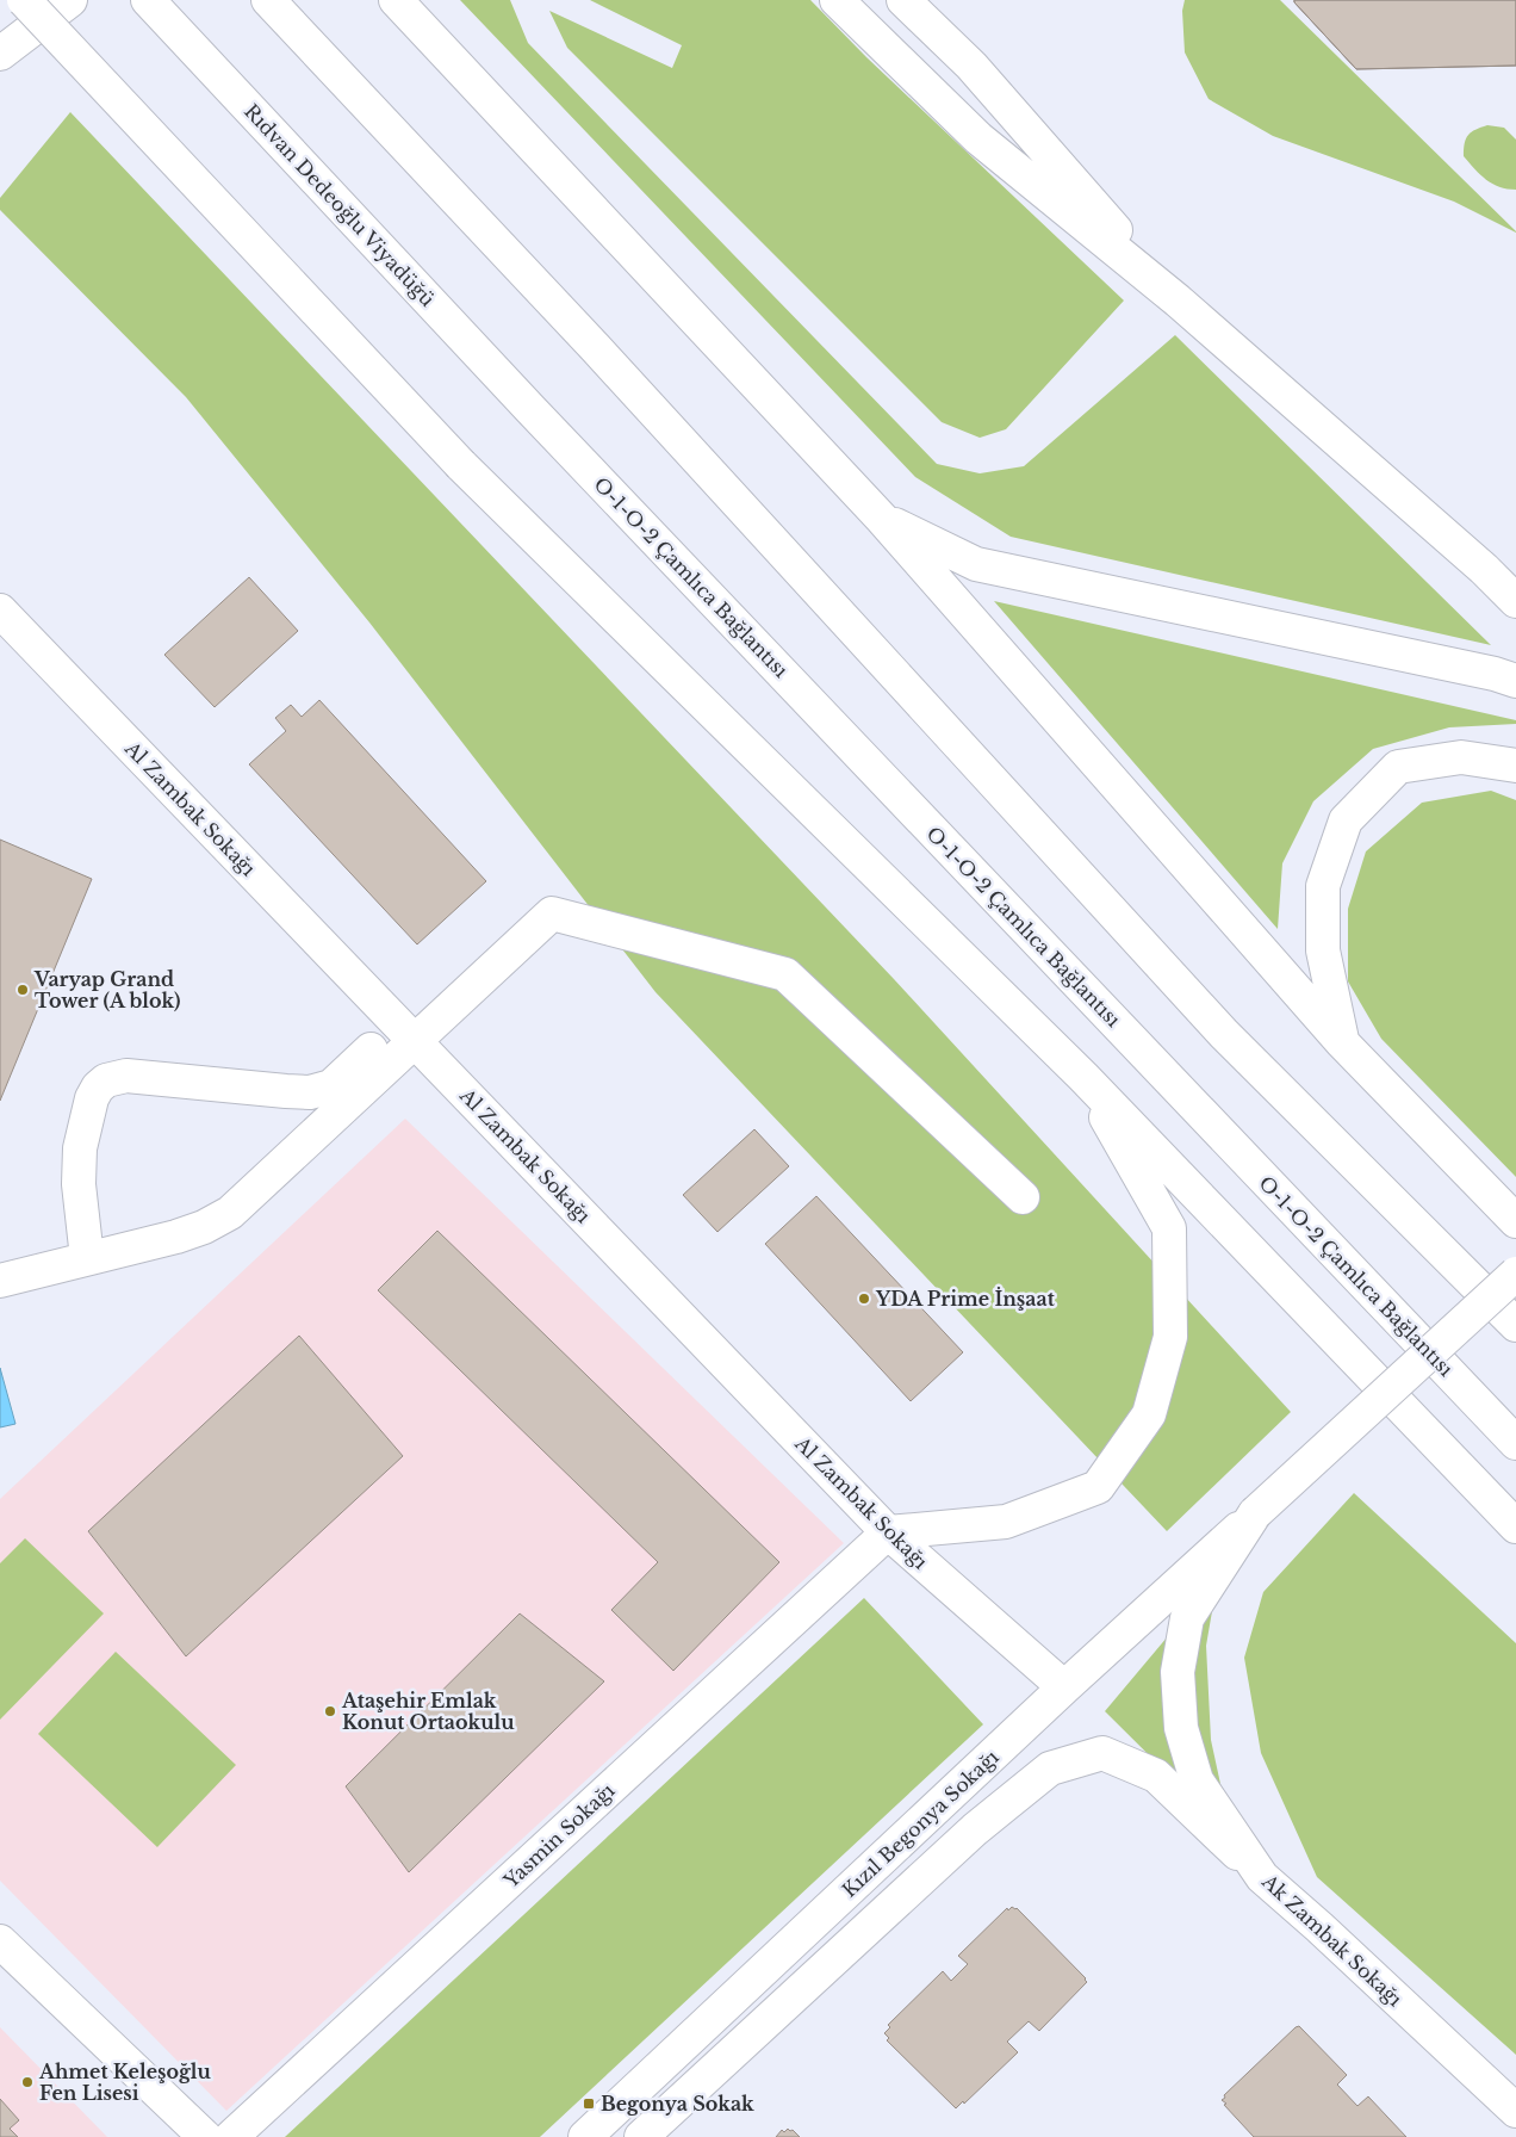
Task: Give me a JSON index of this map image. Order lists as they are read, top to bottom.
{
  "streets": {
    "main road": [
      "Rıdvan Dedeoğlu Viyadüğü",
      "O-1-O-2 Çamlıca Bağlantısı",
      "Al Zambak Sokağı",
      "Kızıl Begonya Sokağı",
      "Yasmin Sokağı",
      "Ak Zambak Sokağı"
    ]
  },
  "crossings": [
    ["Rıdvan Dedeoğlu Viyadüğü", "O-1-O-2 Çamlıca Bağlantısı"],
    ["Al Zambak Sokağı", "Kızıl Begonya Sokağı"],
    ["Al Zambak Sokağı", "Yasmin Sokağı"],
    ["Kızıl Begonya Sokağı", "Ak Zambak Sokağı"]
  ],
  "places": {
    "other": [
      "Varyap Grand Tower (A blok)",
      "YDA Prime İnşaat",
      "Ataşehir Emlak Konut Ortaokulu",
      "Ahmet Keleşoğlu Fen Lisesi"
    ],
    "transit": ["Begonya Sokak"]
  }
}
